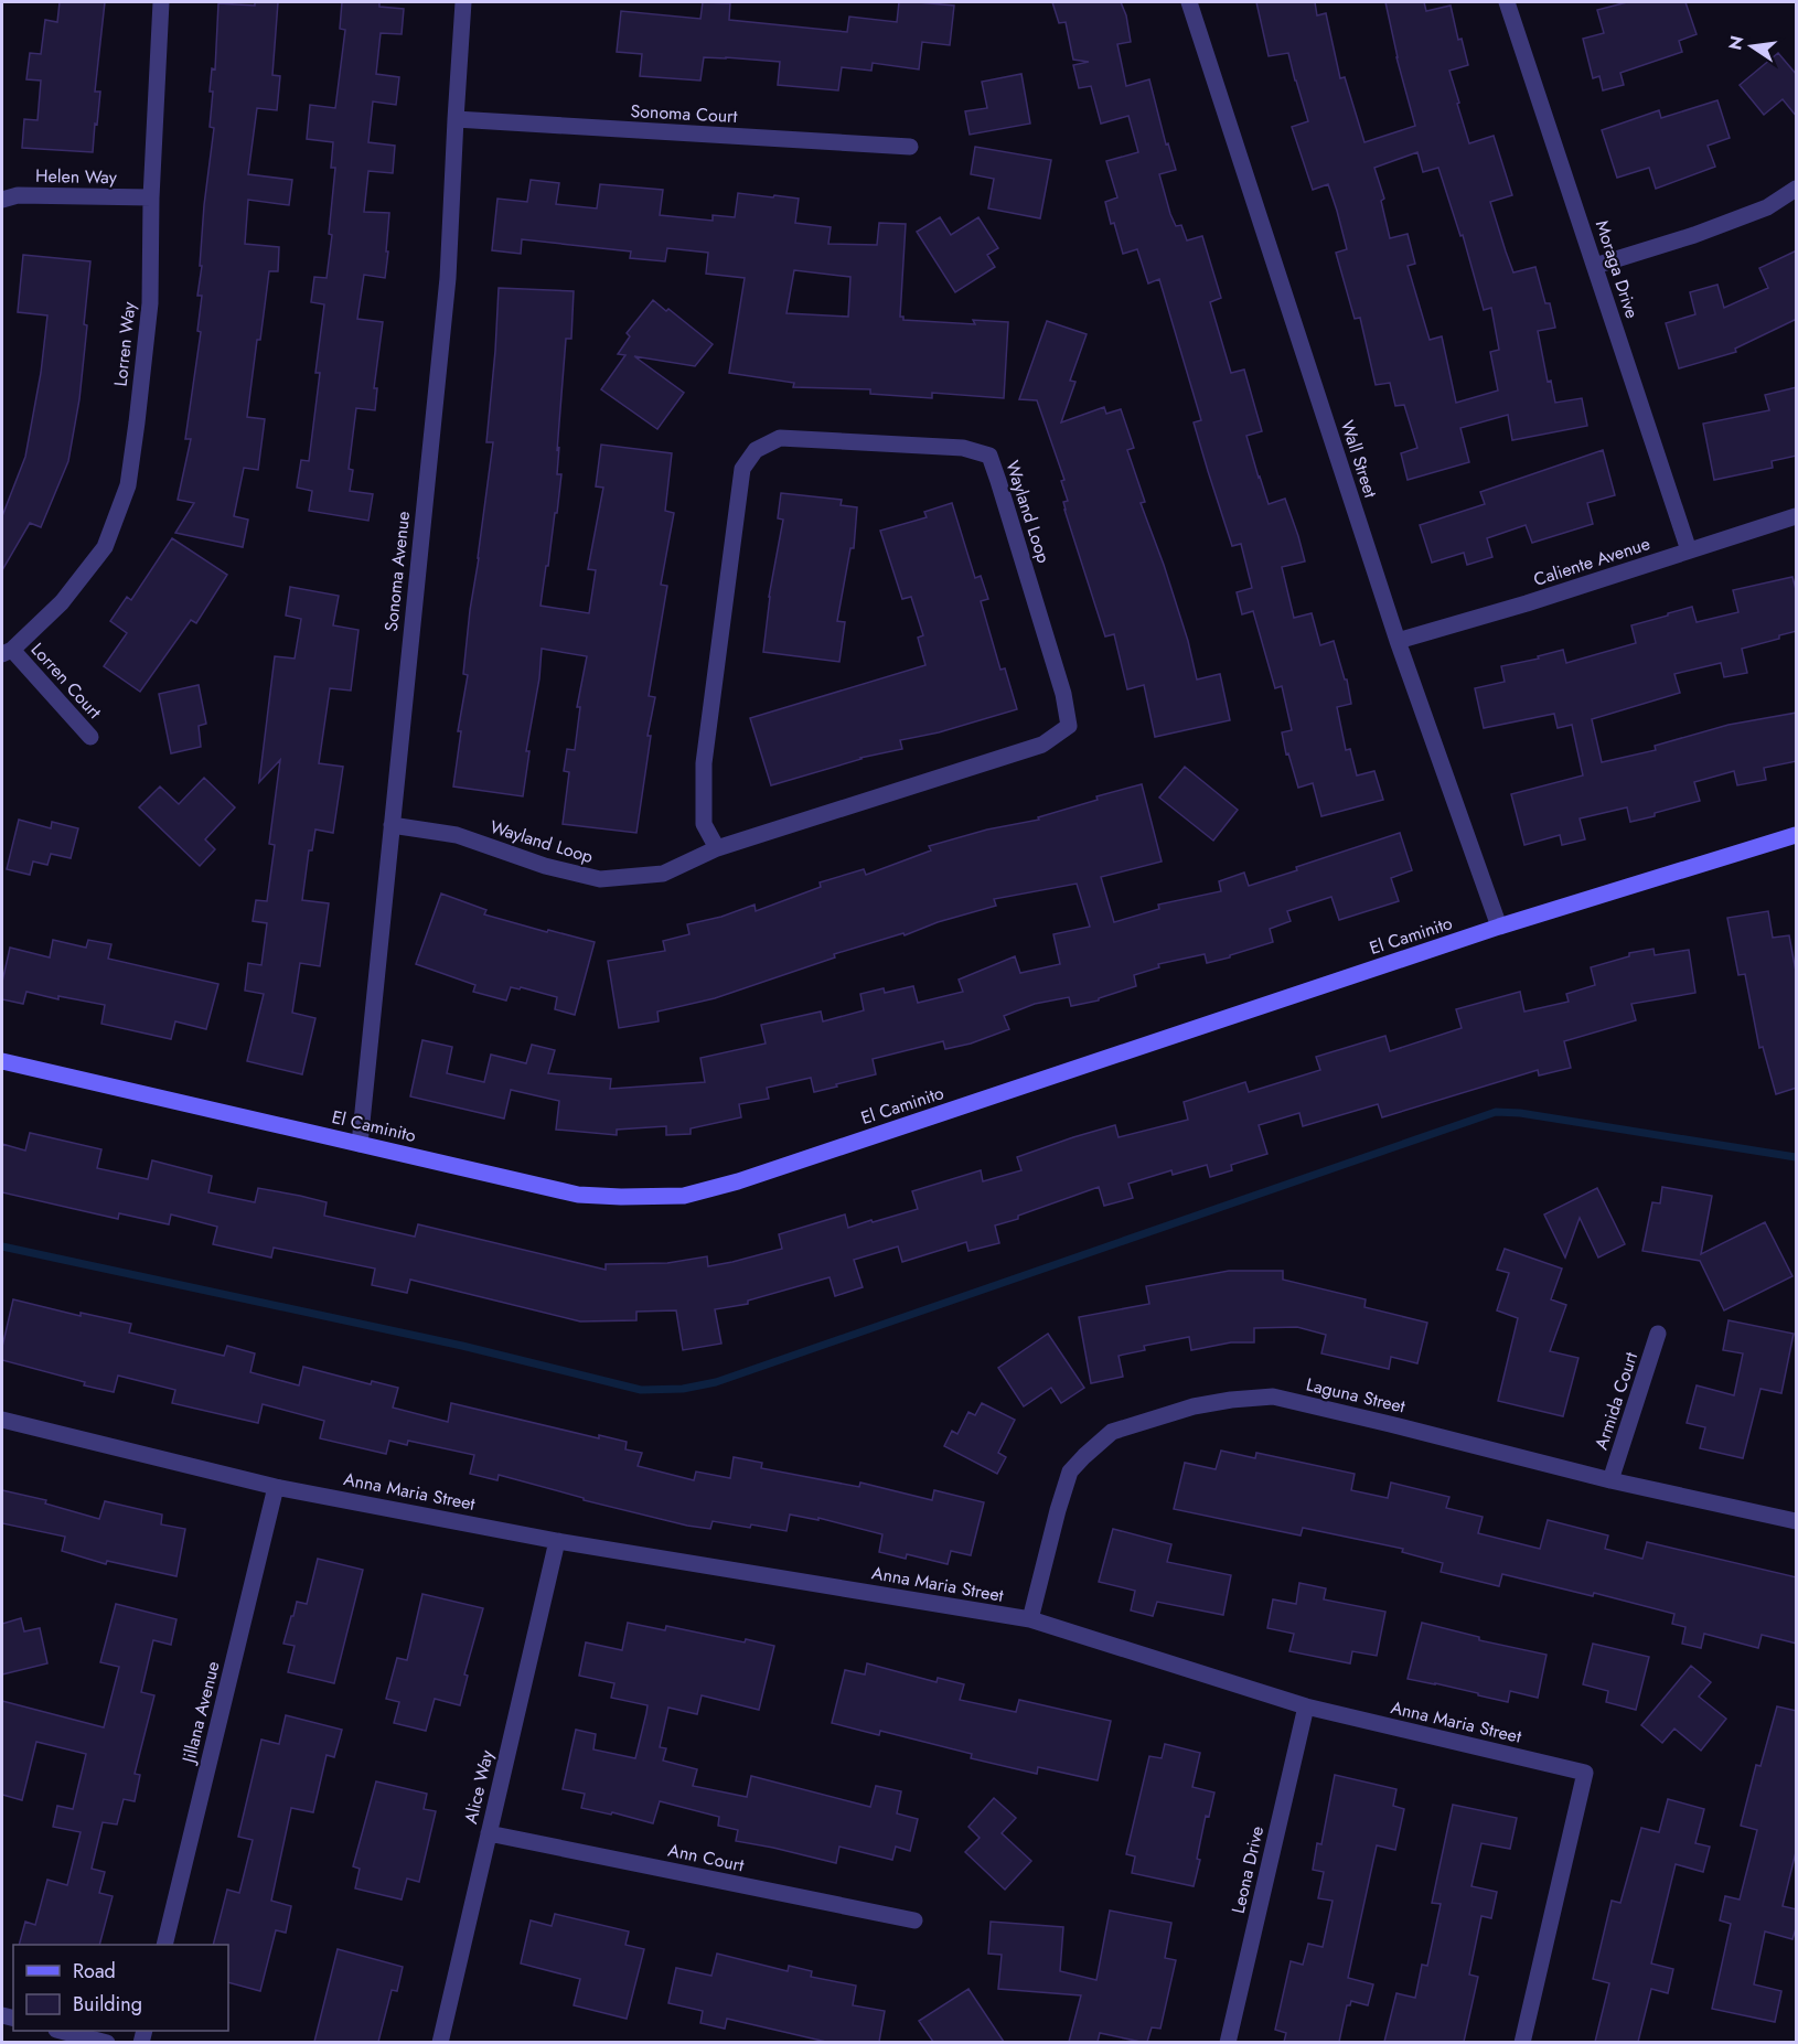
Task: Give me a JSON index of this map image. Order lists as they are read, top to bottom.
{
  "streets": {
    "street": [
      "Sonoma Court",
      "Helen Way",
      "Moraga Drive",
      "Lorren Way",
      "Wall Street",
      "Wayland Loop",
      "Caliente Avenue",
      "Sonoma Avenue",
      "Lorren Court",
      "El Caminito",
      "Laguna Street",
      "Armida Court",
      "Anna Maria Street",
      "Jillana Avenue",
      "Alice Way",
      "Ann Court",
      "Leona Drive"
    ]
  },
  "crossings": [
    ["Sonoma Court", "Sonoma Avenue"],
    ["Helen Way", "Lorren Way"],
    ["Moraga Drive", "Caliente Avenue"],
    ["Lorren Way", "Lorren Court"],
    ["Wall Street", "Caliente Avenue"],
    ["Wall Street", "El Caminito"],
    ["Wayland Loop", "Sonoma Avenue"],
    ["Sonoma Avenue", "El Caminito"],
    ["Laguna Street", "Armida Court"],
    ["Laguna Street", "Anna Maria Street"],
    ["Anna Maria Street", "Jillana Avenue"],
    ["Anna Maria Street", "Alice Way"],
    ["Anna Maria Street", "Leona Drive"],
    ["Alice Way", "Ann Court"]
  ],
  "legend": ["Road", "Building"],
  "north": "left"
}
